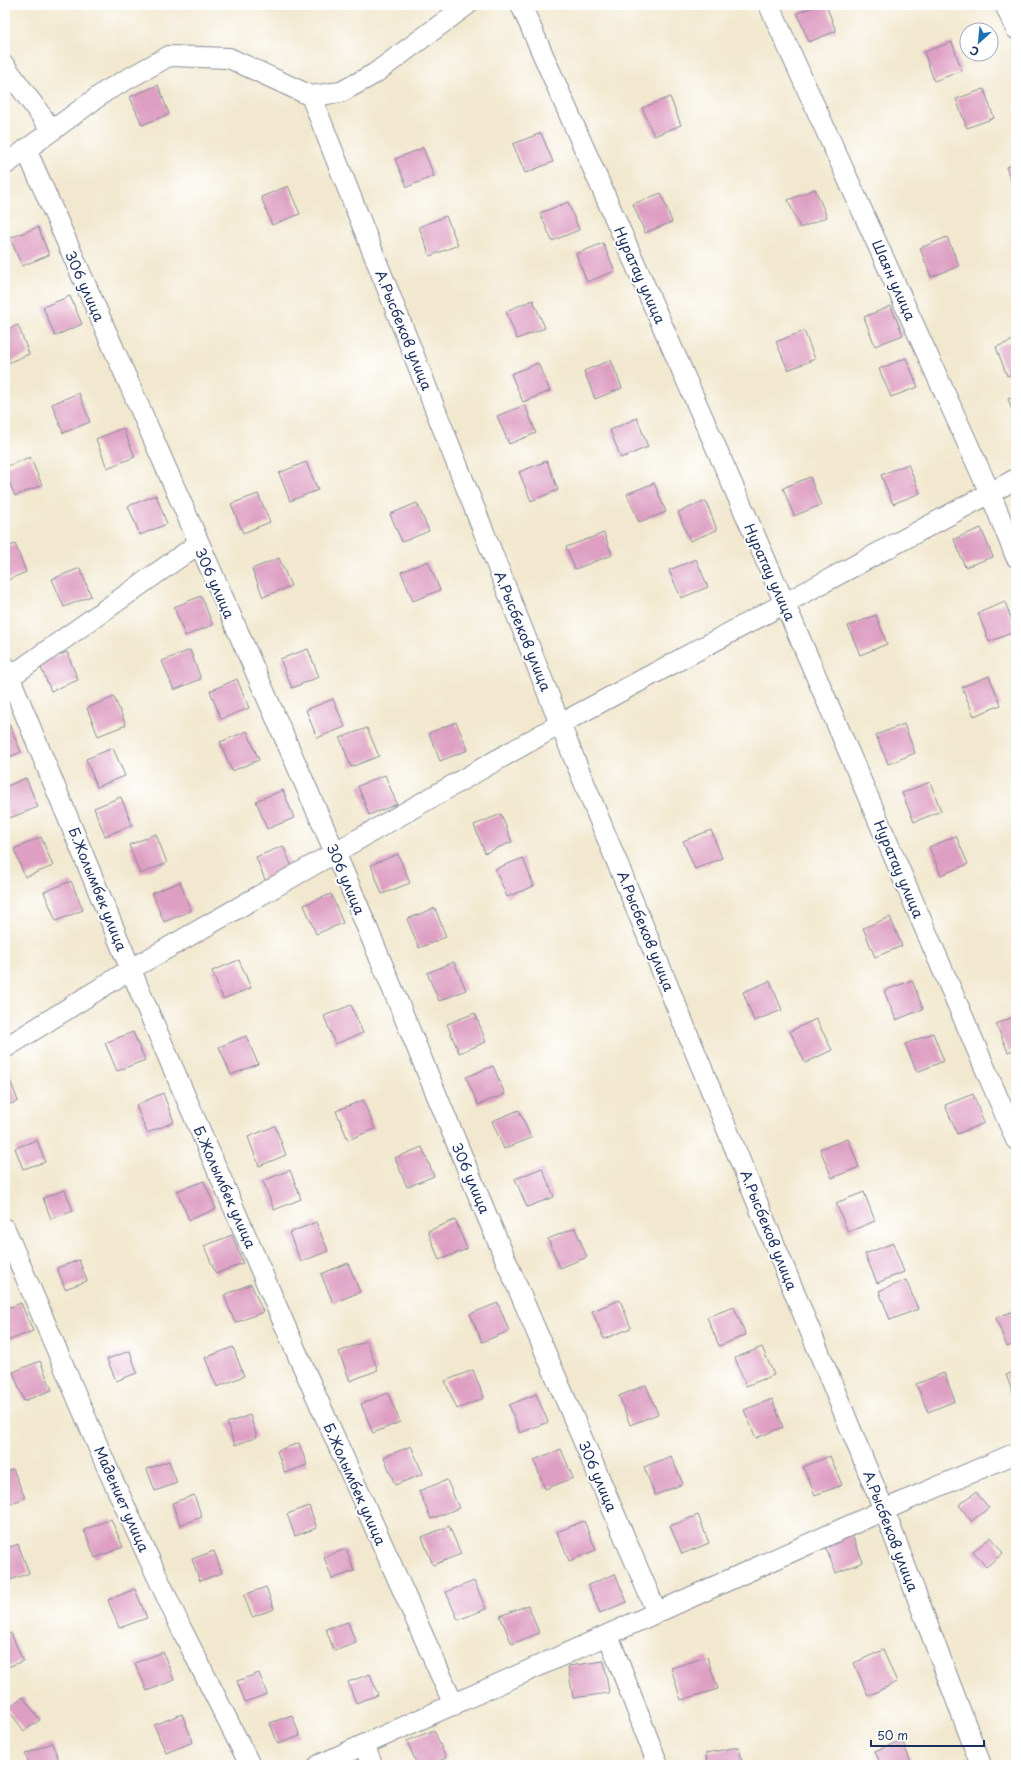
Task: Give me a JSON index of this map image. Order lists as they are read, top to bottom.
{
  "streets": {
    "street": [
      "Нуратау улица",
      "Шаян улица",
      "306 улица",
      "А.Рысбеков улица",
      "Б.Жолымбек улица",
      "Мадениет улица"
    ]
  },
  "scale_bar": "50 m",
  "north": "bottom left"
}
